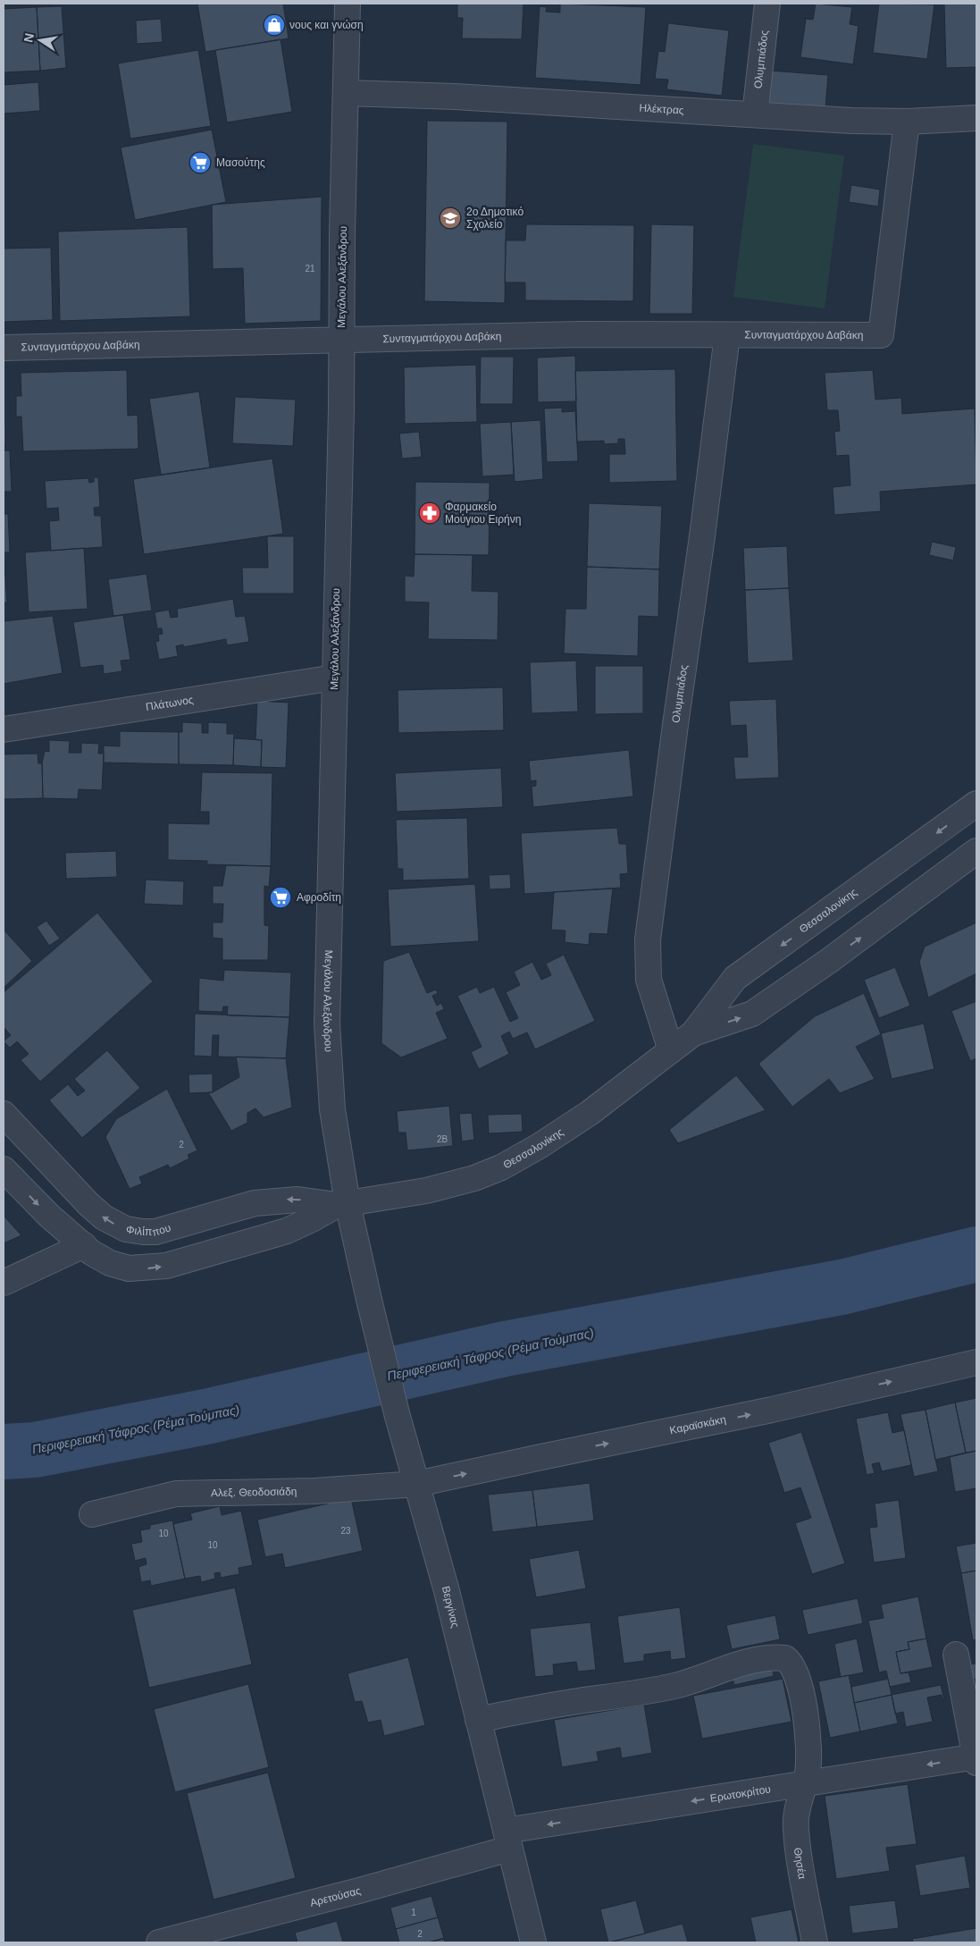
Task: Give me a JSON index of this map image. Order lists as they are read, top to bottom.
{
  "streets": {
    "street": [
      "Ολυμπιάδος",
      "Ηλέκτρας",
      "Μεγάλου Αλεξάνδρου",
      "Συνταγματάρχου Δαβάκη",
      "Πλάτωνος",
      "Θεσσαλονίκης",
      "Φιλίππου",
      "Καραϊσκάκη",
      "Αλεξ. Θεοδοσιάδη",
      "Βεργίνας",
      "Ερωτοκρίτου",
      "Θησέα",
      "Αρετούσας"
    ]
  },
  "crossings": [
    ["Ολυμπιάδος", "Ηλέκτρας"],
    ["Ολυμπιάδος", "Συνταγματάρχου Δαβάκη"],
    ["Ολυμπιάδος", "Θεσσαλονίκης"],
    ["Ηλέκτρας", "Μεγάλου Αλεξάνδρου"],
    ["Ηλέκτρας", "Συνταγματάρχου Δαβάκη"],
    ["Μεγάλου Αλεξάνδρου", "Συνταγματάρχου Δαβάκη"],
    ["Μεγάλου Αλεξάνδρου", "Πλάτωνος"],
    ["Μεγάλου Αλεξάνδρου", "Θεσσαλονίκης"],
    ["Μεγάλου Αλεξάνδρου", "Φιλίππου"],
    ["Μεγάλου Αλεξάνδρου", "Βεργίνας"],
    ["Θεσσαλονίκης", "Φιλίππου"],
    ["Καραϊσκάκη", "Αλεξ. Θεοδοσιάδη"],
    ["Καραϊσκάκη", "Βεργίνας"],
    ["Αλεξ. Θεοδοσιάδη", "Βεργίνας"],
    ["Βεργίνας", "Ερωτοκρίτου"],
    ["Βεργίνας", "Θησέα"],
    ["Βεργίνας", "Αρετούσας"],
    ["Ερωτοκρίτου", "Θησέα"],
    ["Ερωτοκρίτου", "Αρετούσας"]
  ],
  "one_way": ["Φιλίππου", "Καραϊσκάκη", "Ερωτοκρίτου"],
  "water": ["Περιφερειακή Τάφρος (Ρέμα Τούμπας)"],
  "places": {
    "shop": ["νους και γνώση"],
    "supermarket": ["Μασούτης", "Αφροδίτη"],
    "school or university": ["2ο Δημοτικό Σχολείο"],
    "pharmacy": ["Φαρμακείο Μούγιου Ειρήνη"]
  },
  "house_numbers": [
    "21",
    "2Β",
    "2",
    "23",
    "10",
    "10",
    "1",
    "2"
  ],
  "north": "left"
}
